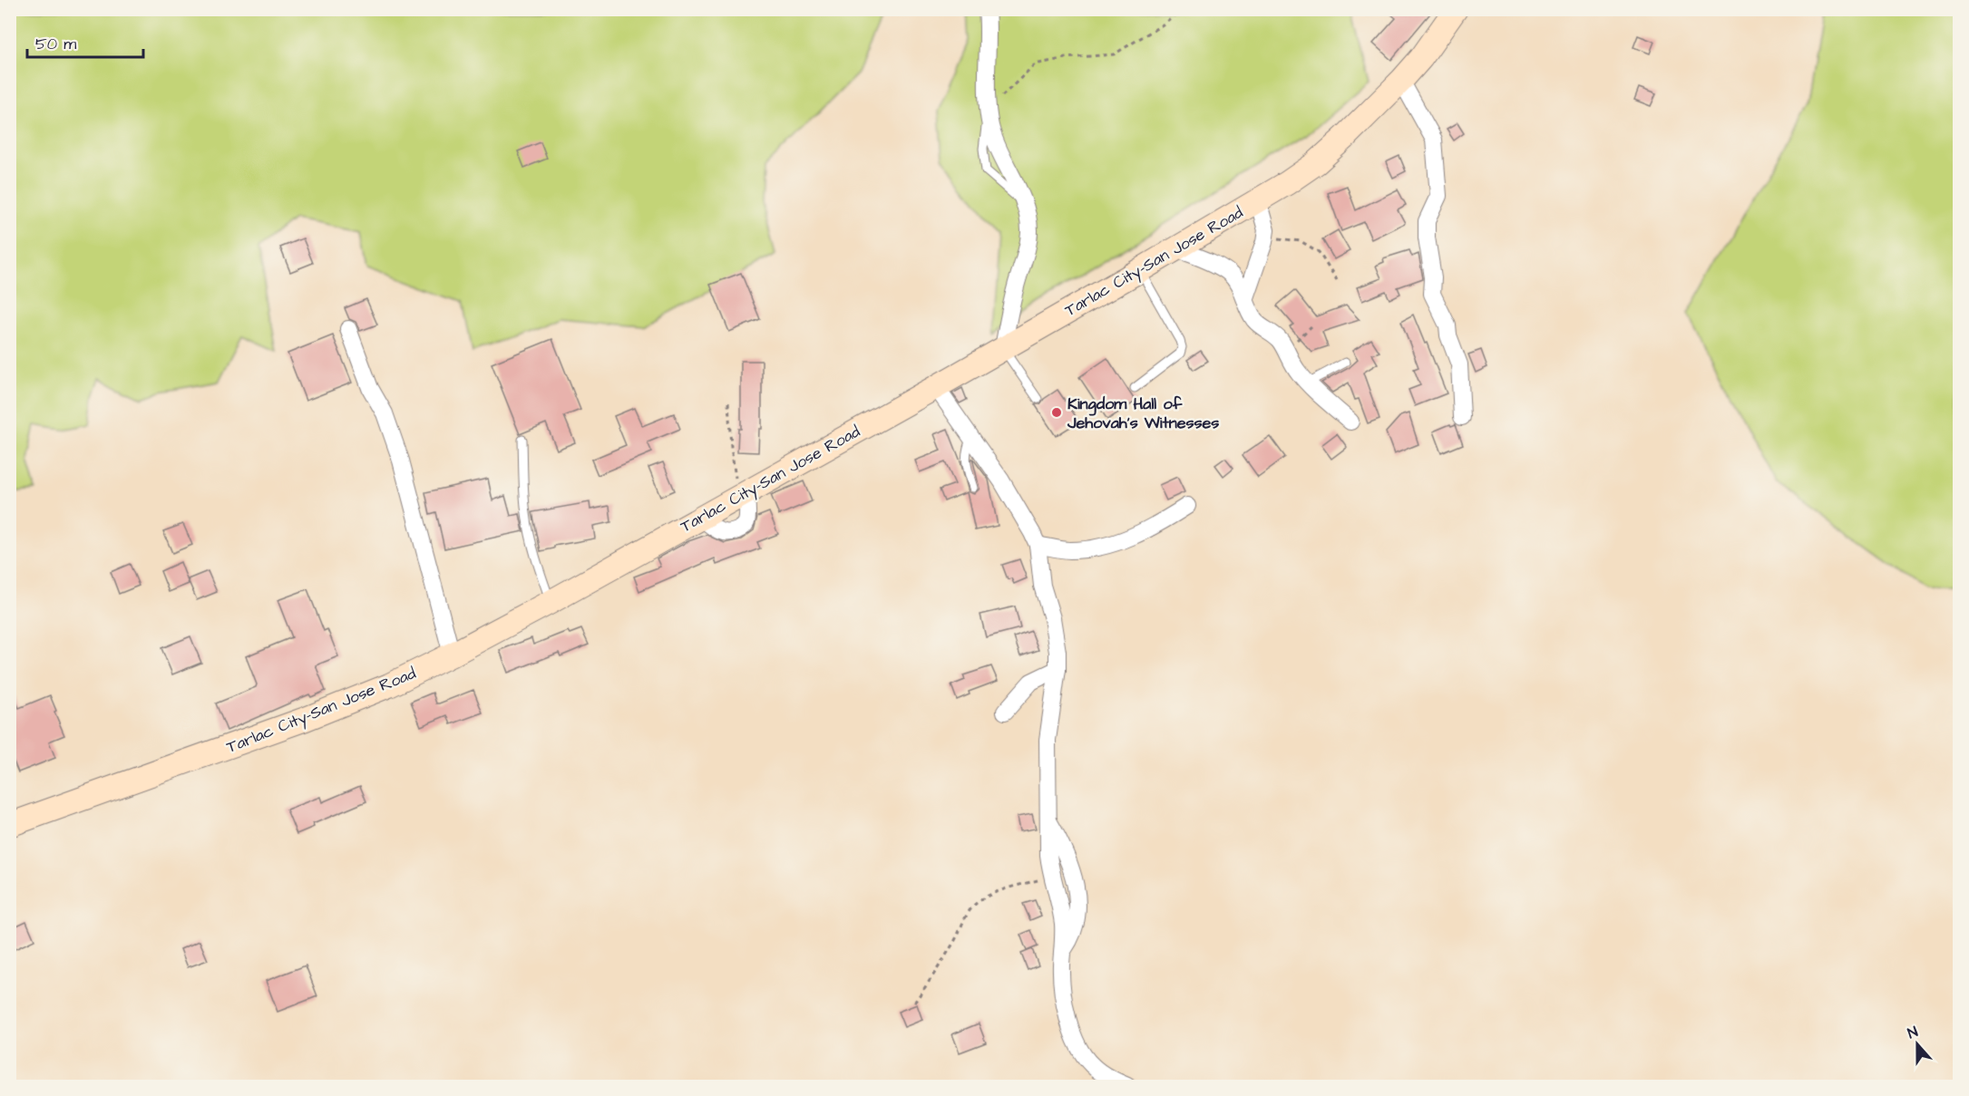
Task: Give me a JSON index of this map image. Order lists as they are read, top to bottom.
{
  "streets": {
    "main road": ["Tarlac City-San Jose Road"]
  },
  "places": ["Kingdom Hall of Jehovah's Witnesses"],
  "scale_bar": "50 m",
  "north": "top"
}
